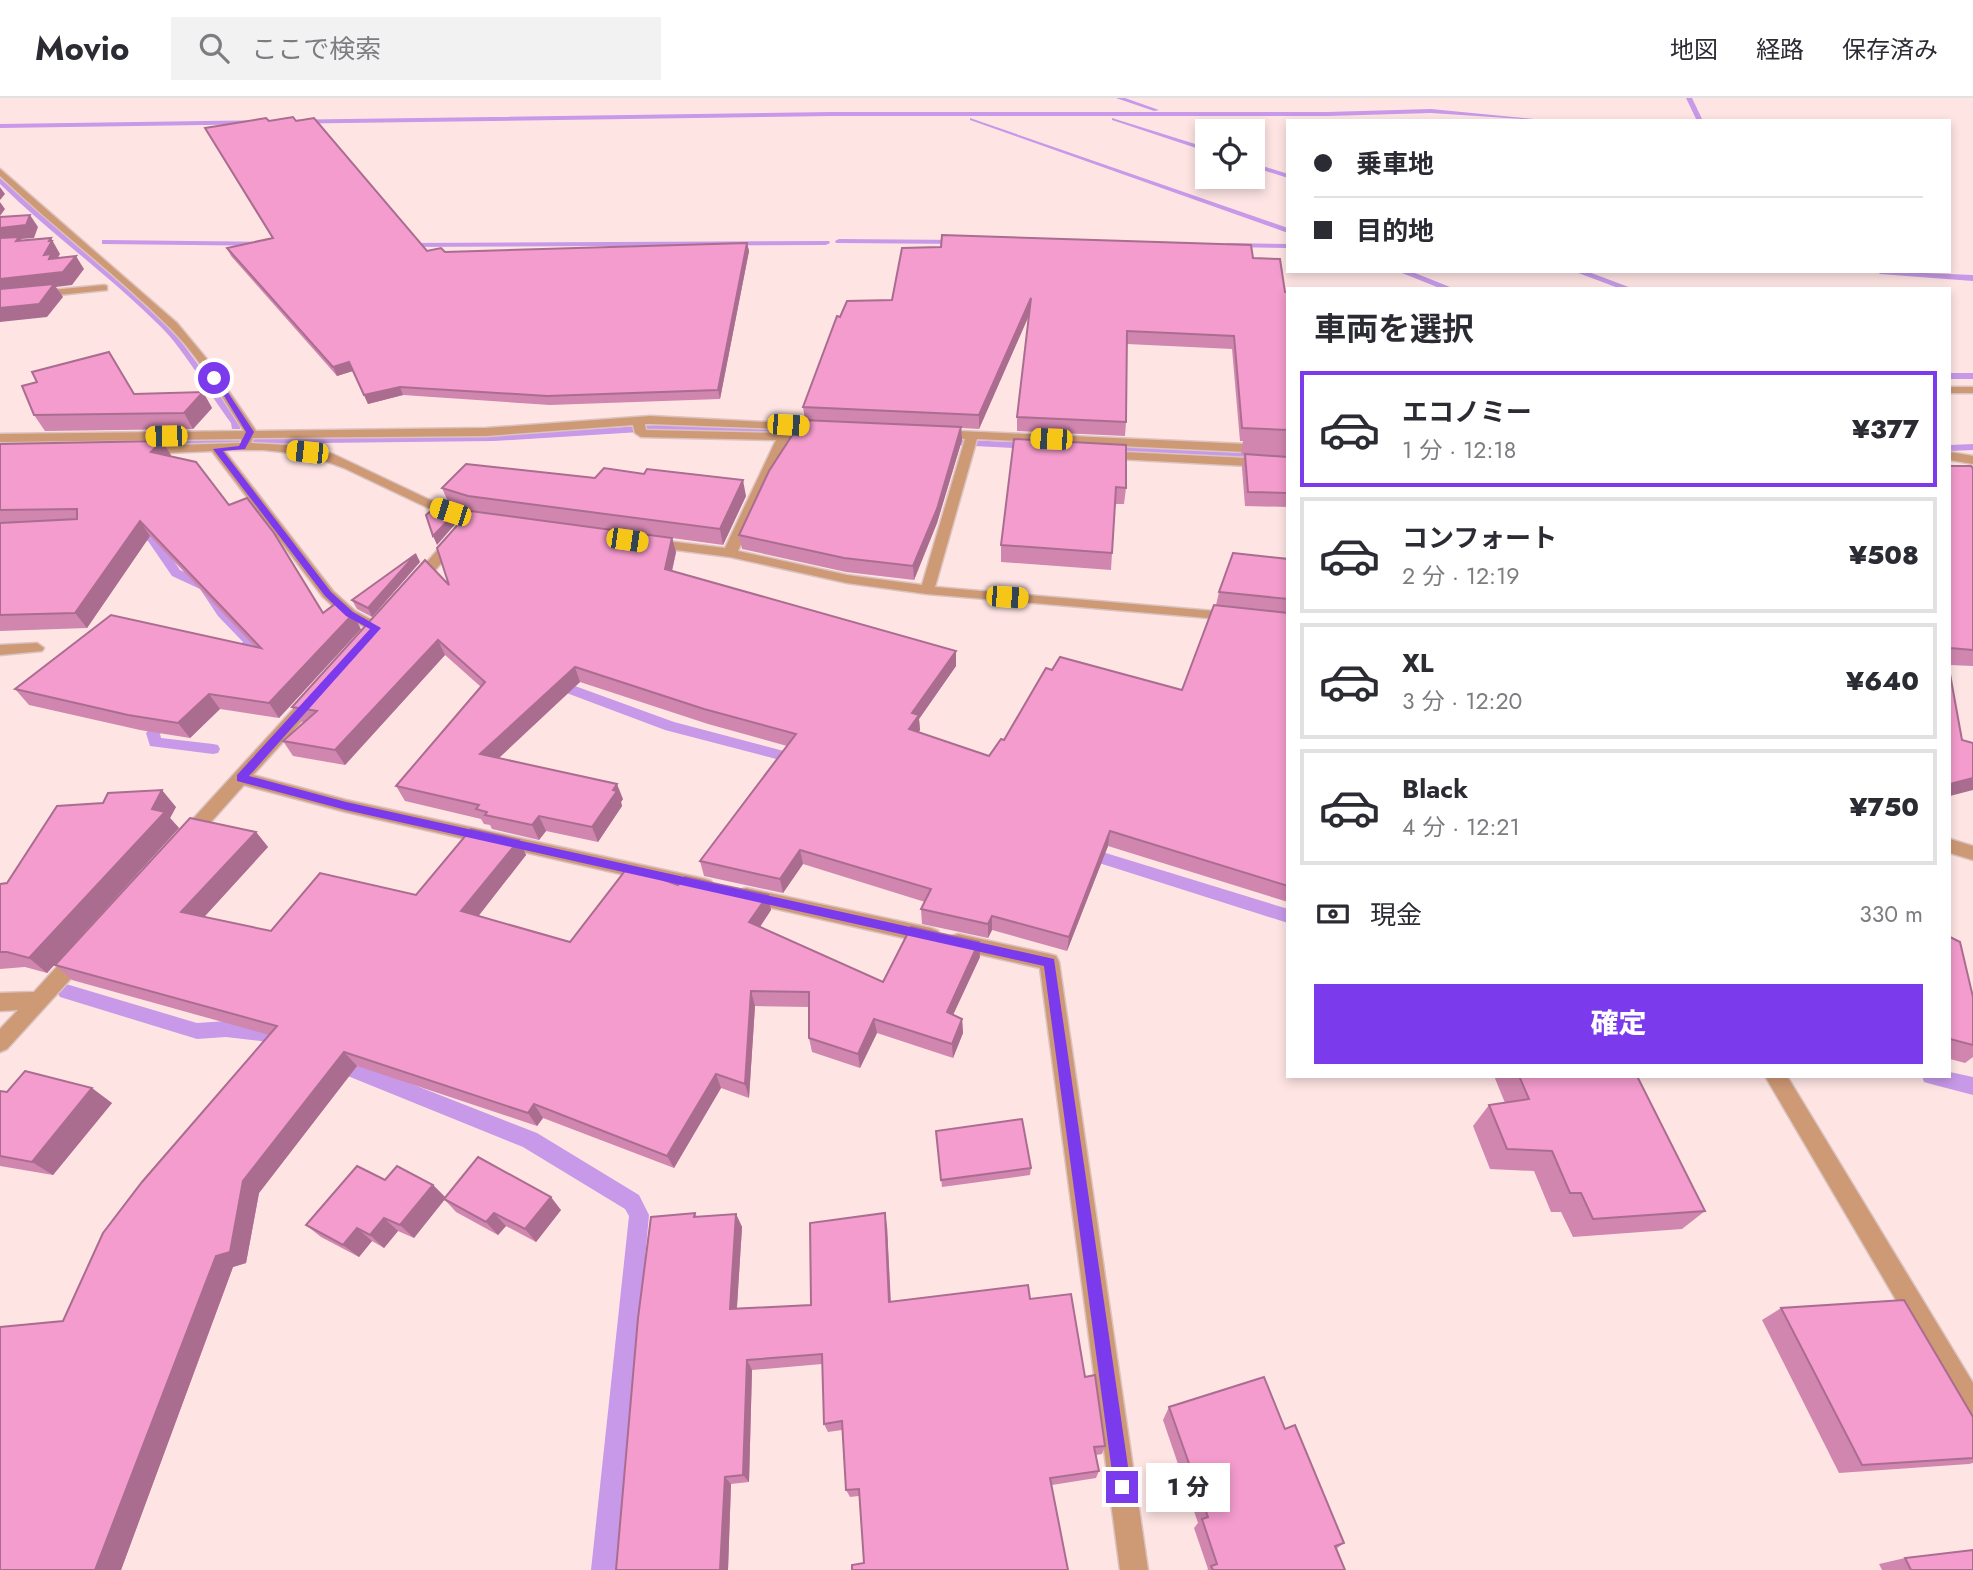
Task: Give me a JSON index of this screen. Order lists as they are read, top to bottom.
{
  "page": {
    "header": "Movio",
    "search": "ここで検索",
    "nav": ["地図", "経路", "保存済み"],
    "banner": ["乗車地", "目的地"],
    "heading": "車両を選択",
    "list": [
      {
        "name": "エコノミー",
        "note": "1 分 · 12:18",
        "value": "¥377"
      },
      {
        "name": "コンフォート",
        "note": "2 分 · 12:19",
        "value": "¥508"
      },
      {
        "name": "XL",
        "note": "3 分 · 12:20",
        "value": "¥640"
      },
      {
        "name": "Black",
        "note": "4 分 · 12:21",
        "value": "¥750"
      }
    ],
    "pay": ["現金", "330 m"],
    "buttons": "確定",
    "bubble": "1 分"
  }
}
